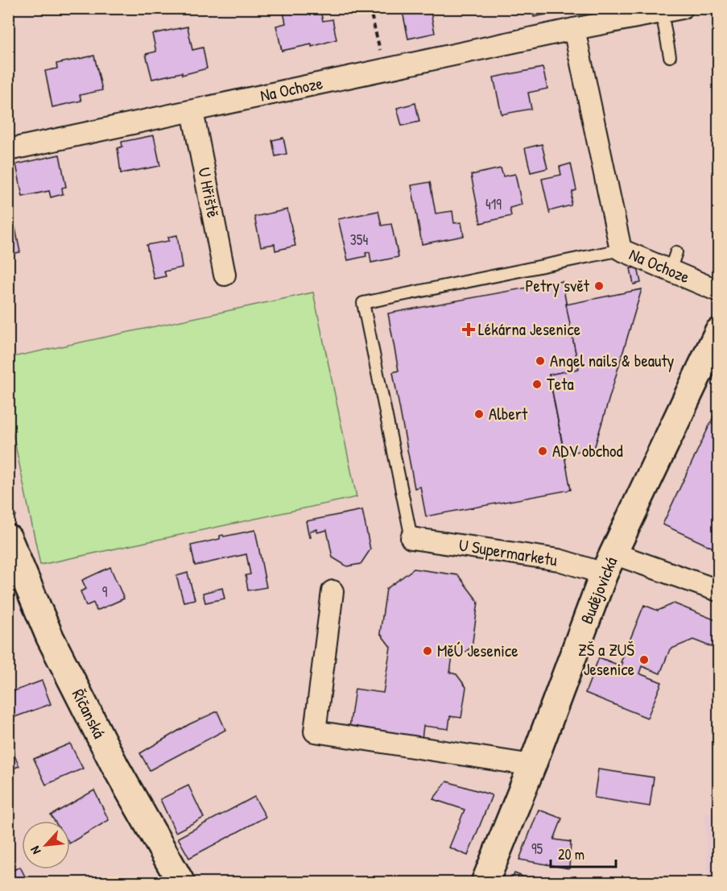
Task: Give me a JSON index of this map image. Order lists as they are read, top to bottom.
{
  "streets": {
    "main road": ["Budějovická", "Říčanská"],
    "street": ["Na Ochoze", "U Hřiště", "U Supermarketu"]
  },
  "crossings": [
    ["Na Ochoze", "U Hřiště"],
    ["U Supermarketu", "Budějovická"]
  ],
  "places": {
    "other": [
      "Petry svět",
      "Angel nails & beauty",
      "Teta",
      "Albert",
      "ADV obchod",
      "MěÚ Jesenice",
      "ZŠ a ZUŠ Jesenice"
    ],
    "health": ["Lékárna Jesenice"]
  },
  "house_numbers": [
    "419",
    "354",
    "9",
    "95"
  ],
  "scale_bar": "20 m",
  "north": "bottom left"
}
